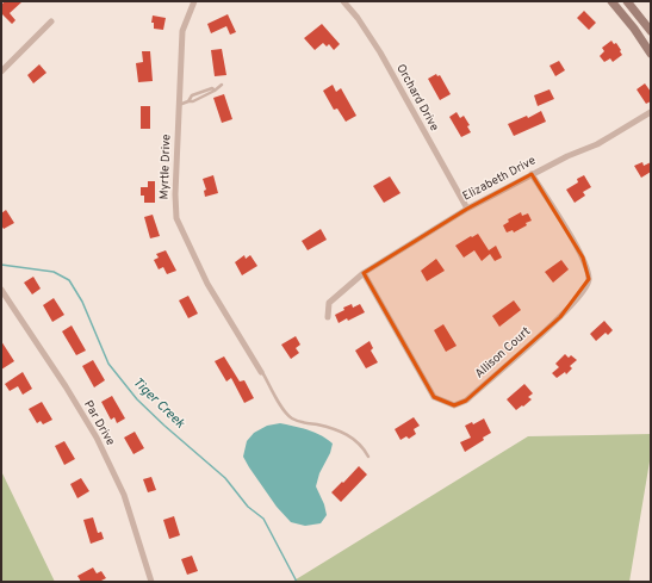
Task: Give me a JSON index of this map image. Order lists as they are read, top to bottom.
{
  "streets": {
    "street": [
      "Orchard Drive",
      "Myrtle Drive",
      "Elizabeth Drive",
      "Allison Court",
      "Par Drive"
    ]
  },
  "crossings": [
    ["Orchard Drive", "Elizabeth Drive"],
    ["Elizabeth Drive", "Allison Court"]
  ],
  "water": ["Tiger Creek"]
}
